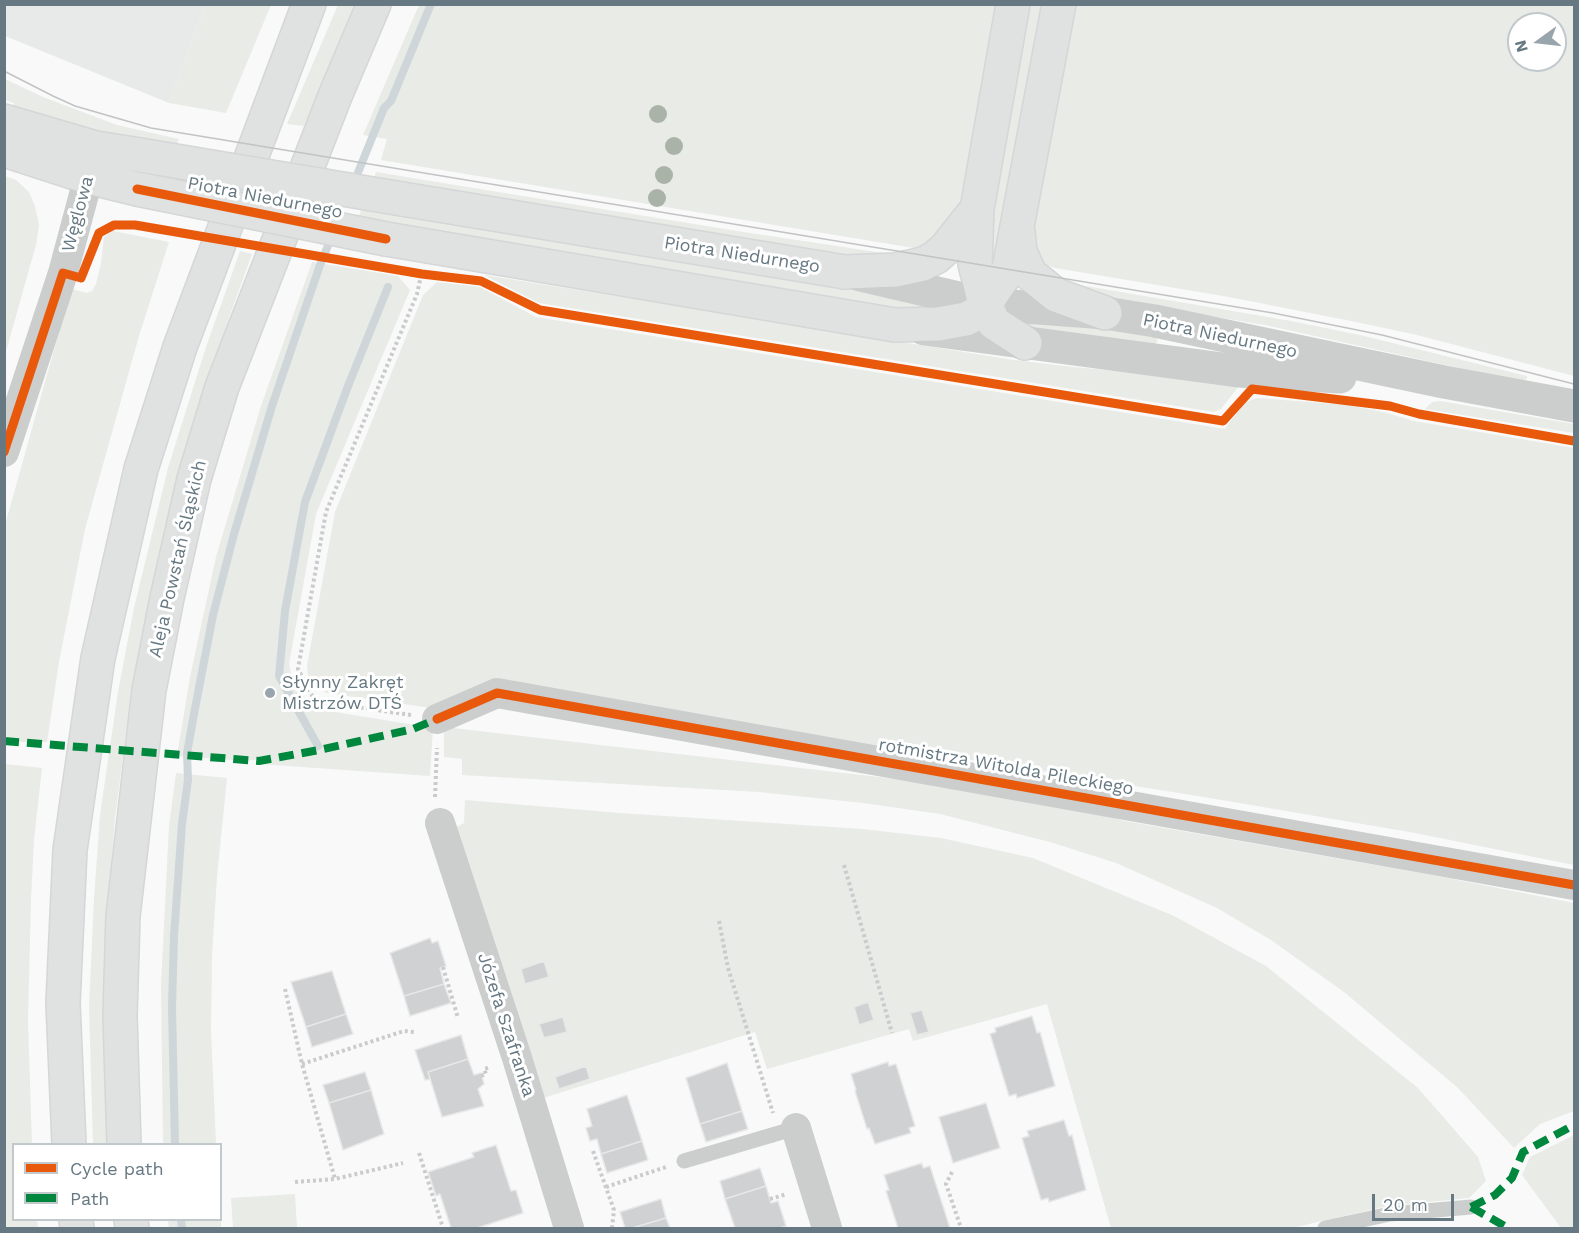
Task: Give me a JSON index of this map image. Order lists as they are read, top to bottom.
{
  "streets": {
    "main road": ["Piotra Niedurnego", "Aleja Powstań Śląskich"],
    "street": ["Węglowa", "rotmistrza Witolda Pileckiego", "Józefa Szafranka"]
  },
  "crossings": [
    ["Piotra Niedurnego", "Węglowa"]
  ],
  "places": ["Słynny Zakręt Mistrzów DTŚ"],
  "legend": ["Cycle path", "Path"],
  "scale_bar": "20 m",
  "north": "left"
}
